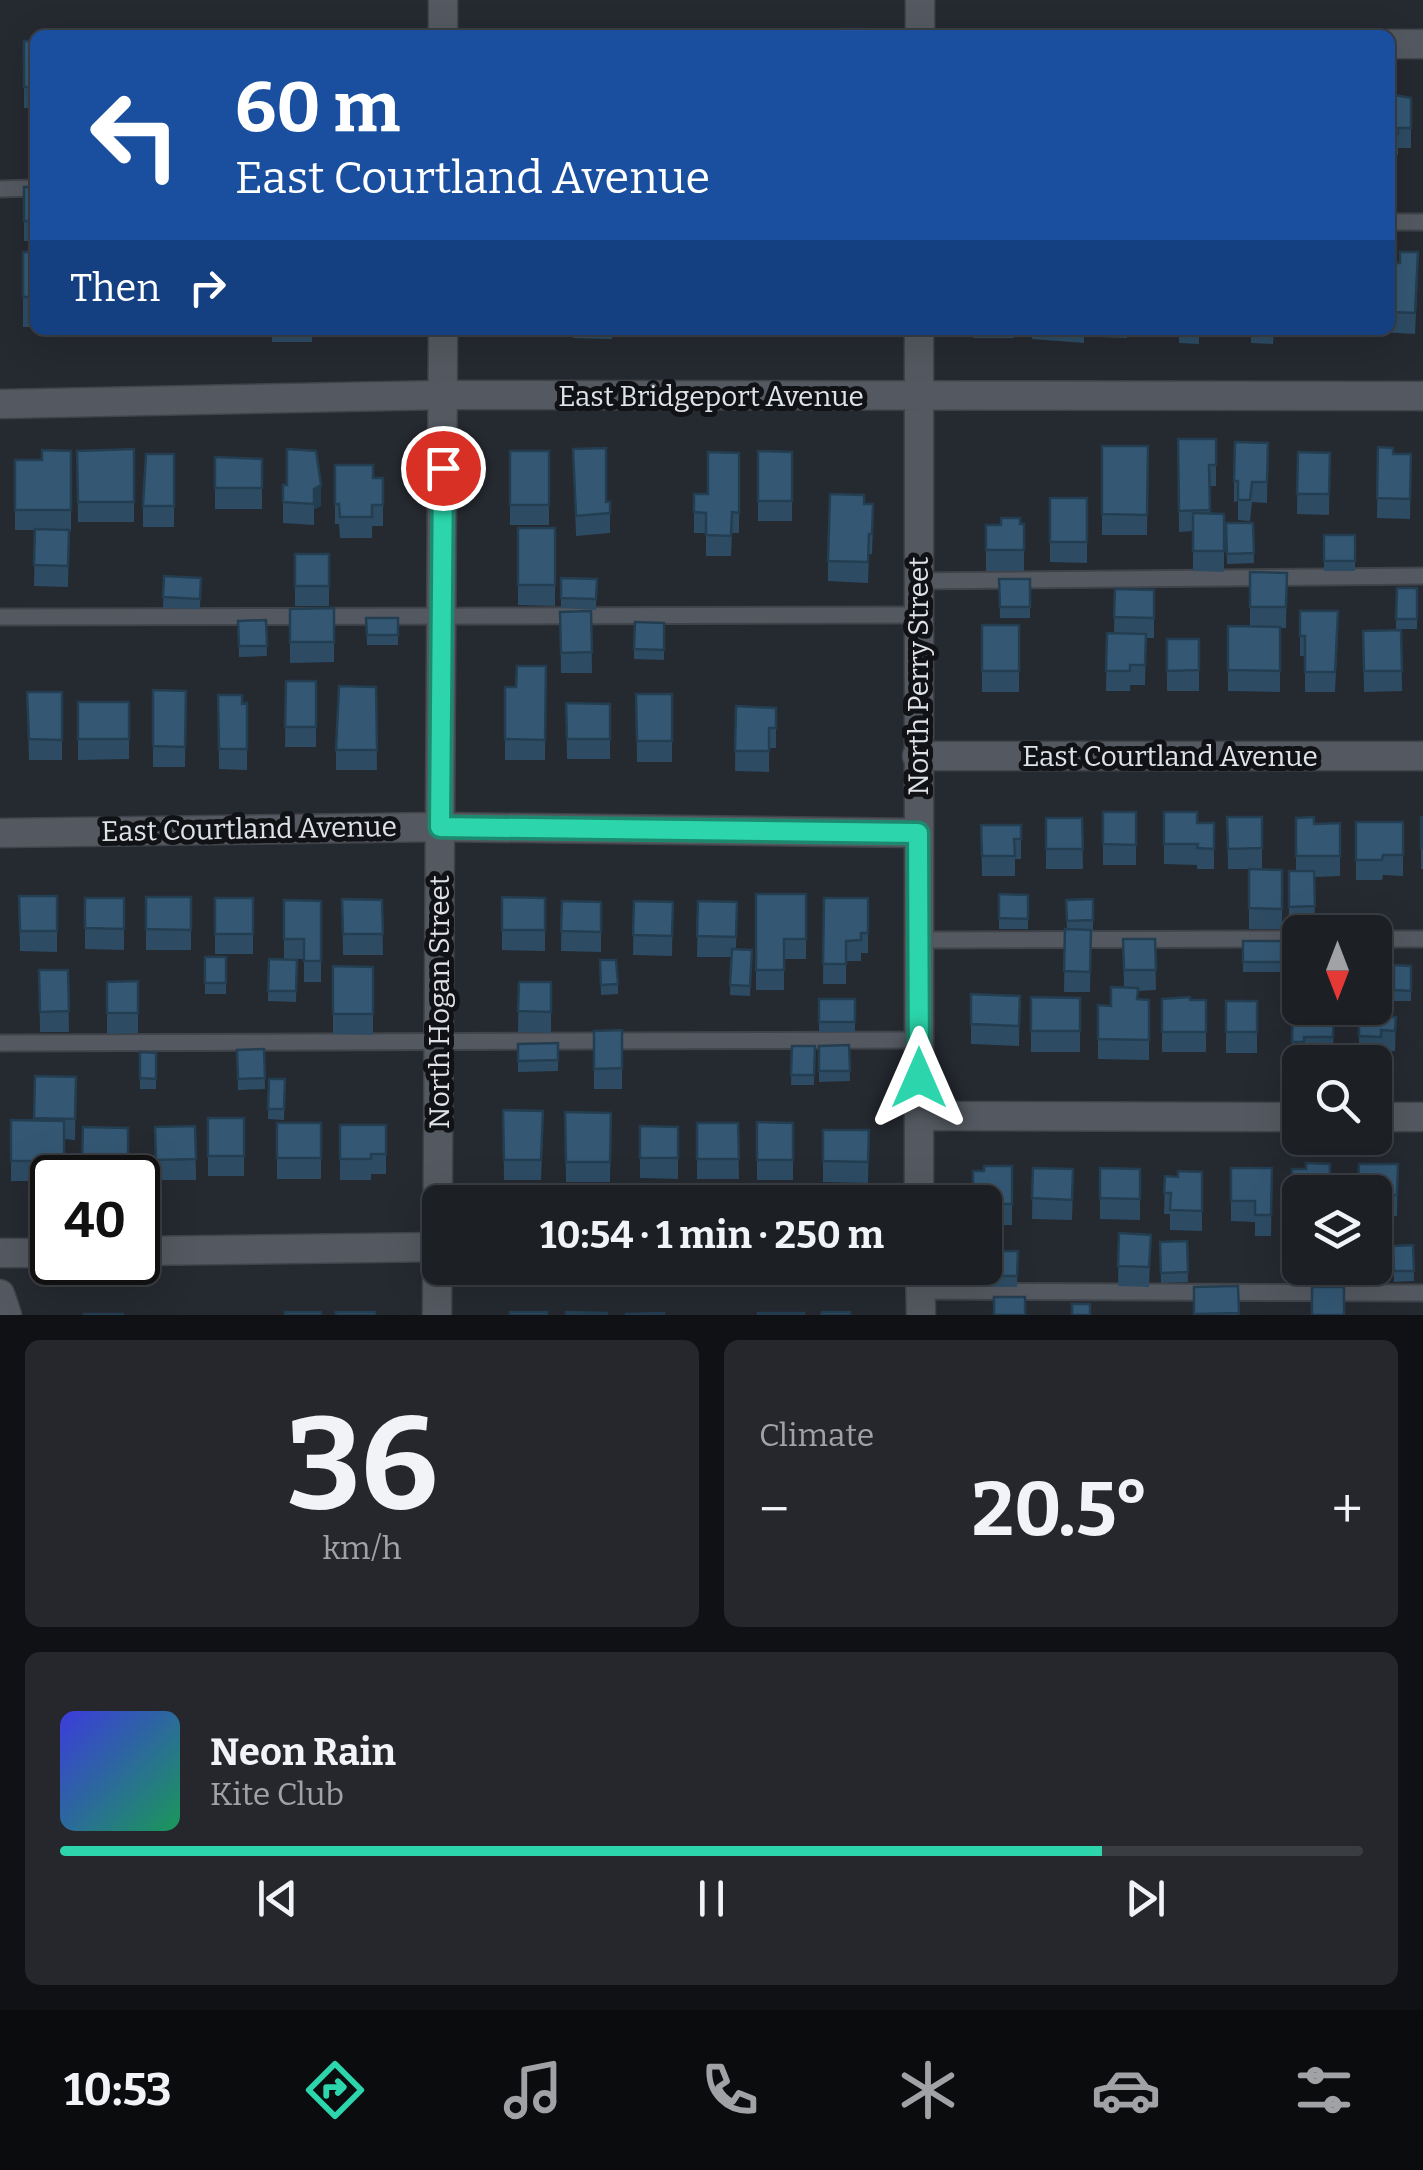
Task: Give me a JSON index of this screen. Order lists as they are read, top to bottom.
{
  "streets": {
    "street": [
      "East Bridgeport Avenue",
      "North Perry Street",
      "East Courtland Avenue",
      "North Hogan Street"
    ]
  },
  "crossings": [
    ["East Bridgeport Avenue", "North Perry Street"],
    ["East Bridgeport Avenue", "North Hogan Street"],
    ["North Perry Street", "East Courtland Avenue"],
    ["East Courtland Avenue", "North Hogan Street"]
  ],
  "north": "bottom",
  "page": {
    "turn": ["60 m", "East Courtland Avenue"],
    "then": "Then",
    "limit": "40",
    "trip": "10:54 · 1 min · 250 m",
    "tile": [
      ["36", "km/h"],
      "Climate"
    ],
    "heat": ["−", "20.5°", "+"],
    "song": ["Neon Rain", "Kite Club"],
    "tabs": "10:53"
  }
}
